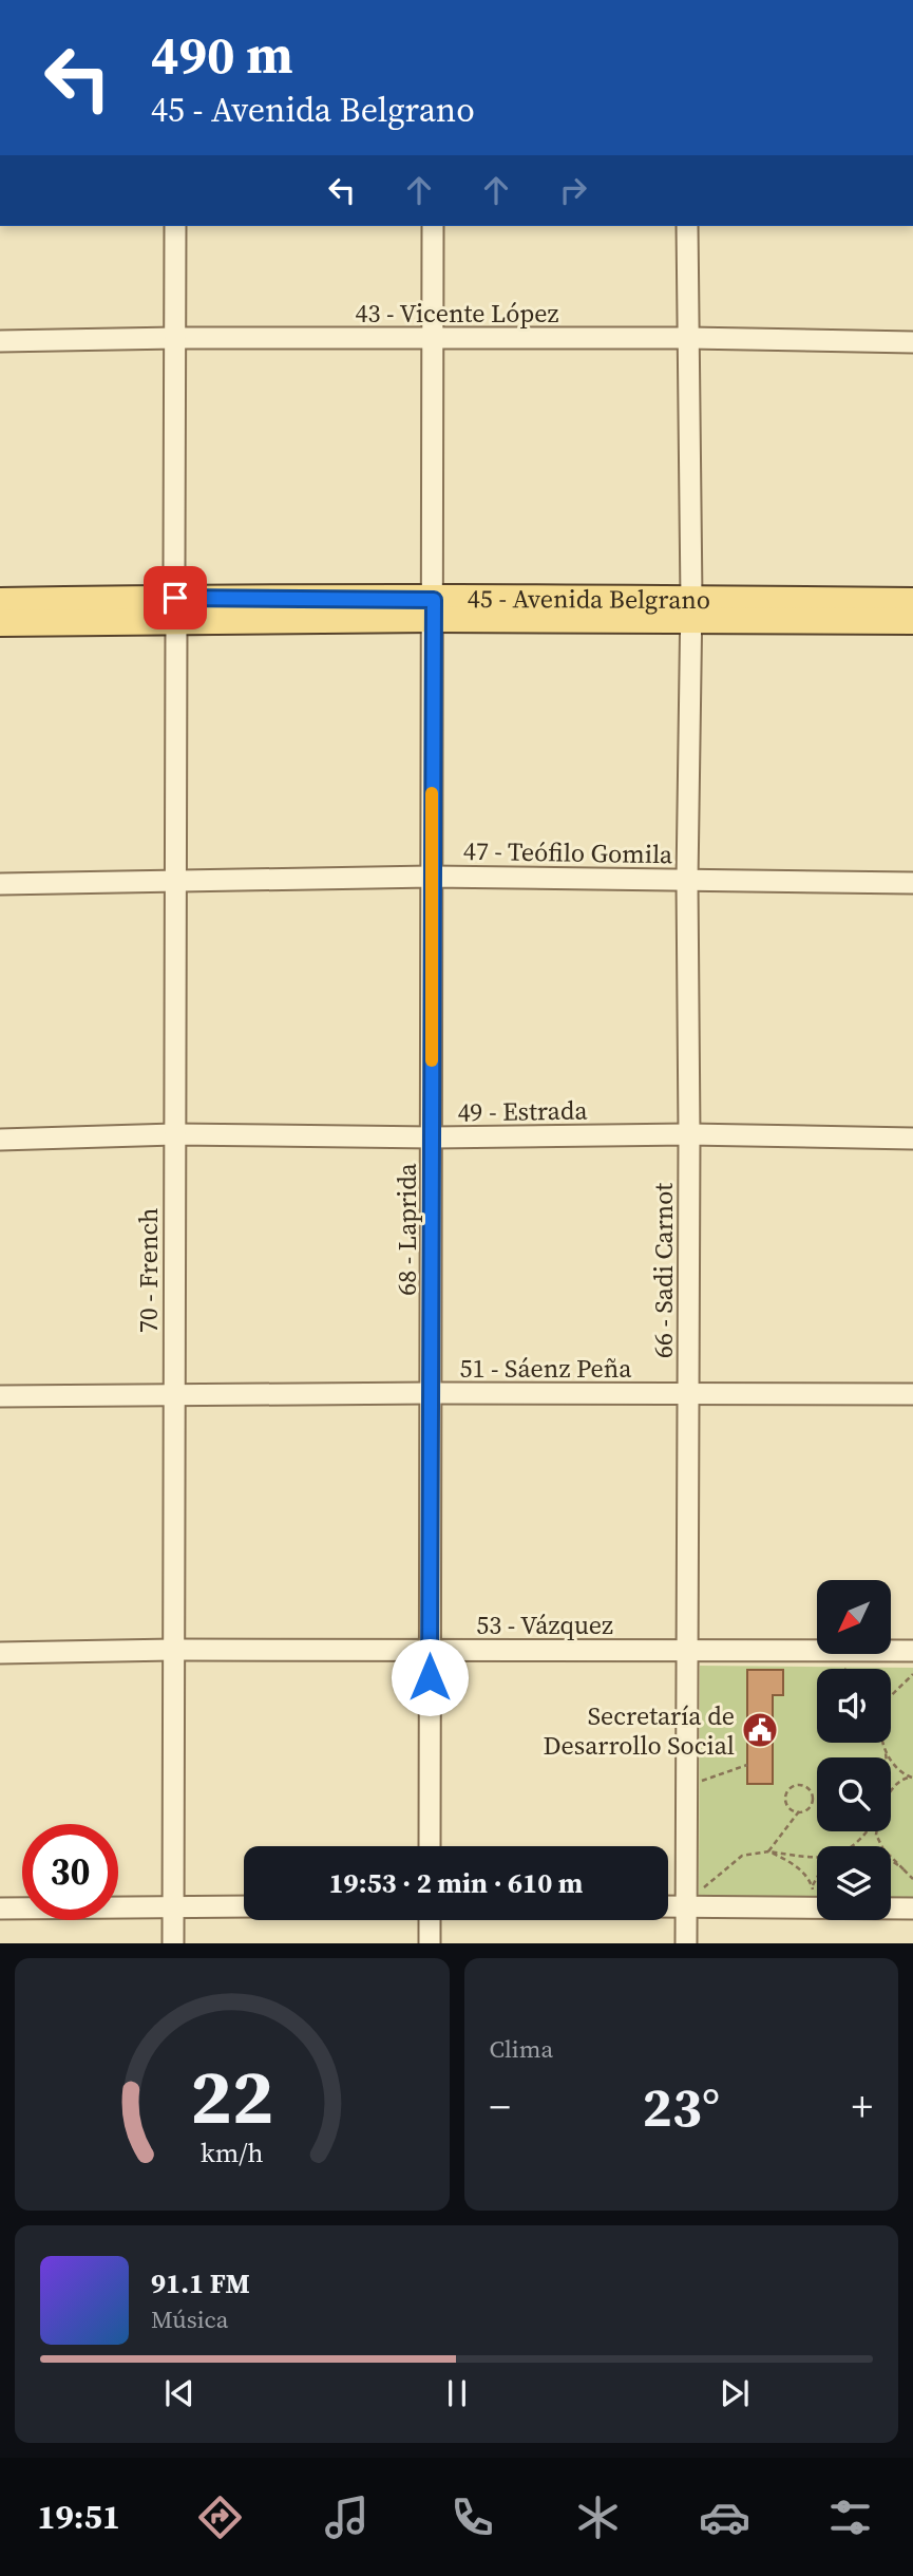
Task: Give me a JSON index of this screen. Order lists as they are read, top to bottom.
{
  "streets": {
    "main road": ["45 - Avenida Belgrano"],
    "street": [
      "43 - Vicente López",
      "47 - Teófilo Gomila",
      "49 - Estrada",
      "68 - Laprida",
      "70 - French",
      "66 - Sadi Carnot",
      "51 - Sáenz Peña",
      "53 - Vázquez"
    ]
  },
  "crossings": [
    ["43 - Vicente López", "68 - Laprida"],
    ["43 - Vicente López", "70 - French"],
    ["43 - Vicente López", "66 - Sadi Carnot"],
    ["45 - Avenida Belgrano", "68 - Laprida"],
    ["45 - Avenida Belgrano", "70 - French"],
    ["45 - Avenida Belgrano", "66 - Sadi Carnot"],
    ["47 - Teófilo Gomila", "68 - Laprida"],
    ["47 - Teófilo Gomila", "70 - French"],
    ["47 - Teófilo Gomila", "66 - Sadi Carnot"],
    ["49 - Estrada", "68 - Laprida"],
    ["49 - Estrada", "70 - French"],
    ["49 - Estrada", "66 - Sadi Carnot"],
    ["68 - Laprida", "51 - Sáenz Peña"],
    ["68 - Laprida", "53 - Vázquez"],
    ["70 - French", "51 - Sáenz Peña"],
    ["70 - French", "53 - Vázquez"],
    ["66 - Sadi Carnot", "51 - Sáenz Peña"],
    ["66 - Sadi Carnot", "53 - Vázquez"]
  ],
  "places": {
    "public building": ["Secretaría de Desarrollo Social"]
  },
  "north": "bottom left",
  "page": {
    "turn": ["490 m", "45 - Avenida Belgrano"],
    "limit": "30",
    "trip": "19:53 · 2 min · 610 m",
    "tile": "Clima",
    "heat": ["−", "23°", "+"],
    "song": ["91.1 FM", "Música"],
    "tabs": "19:51",
    "gauge": ["22", "km/h"]
  }
}
